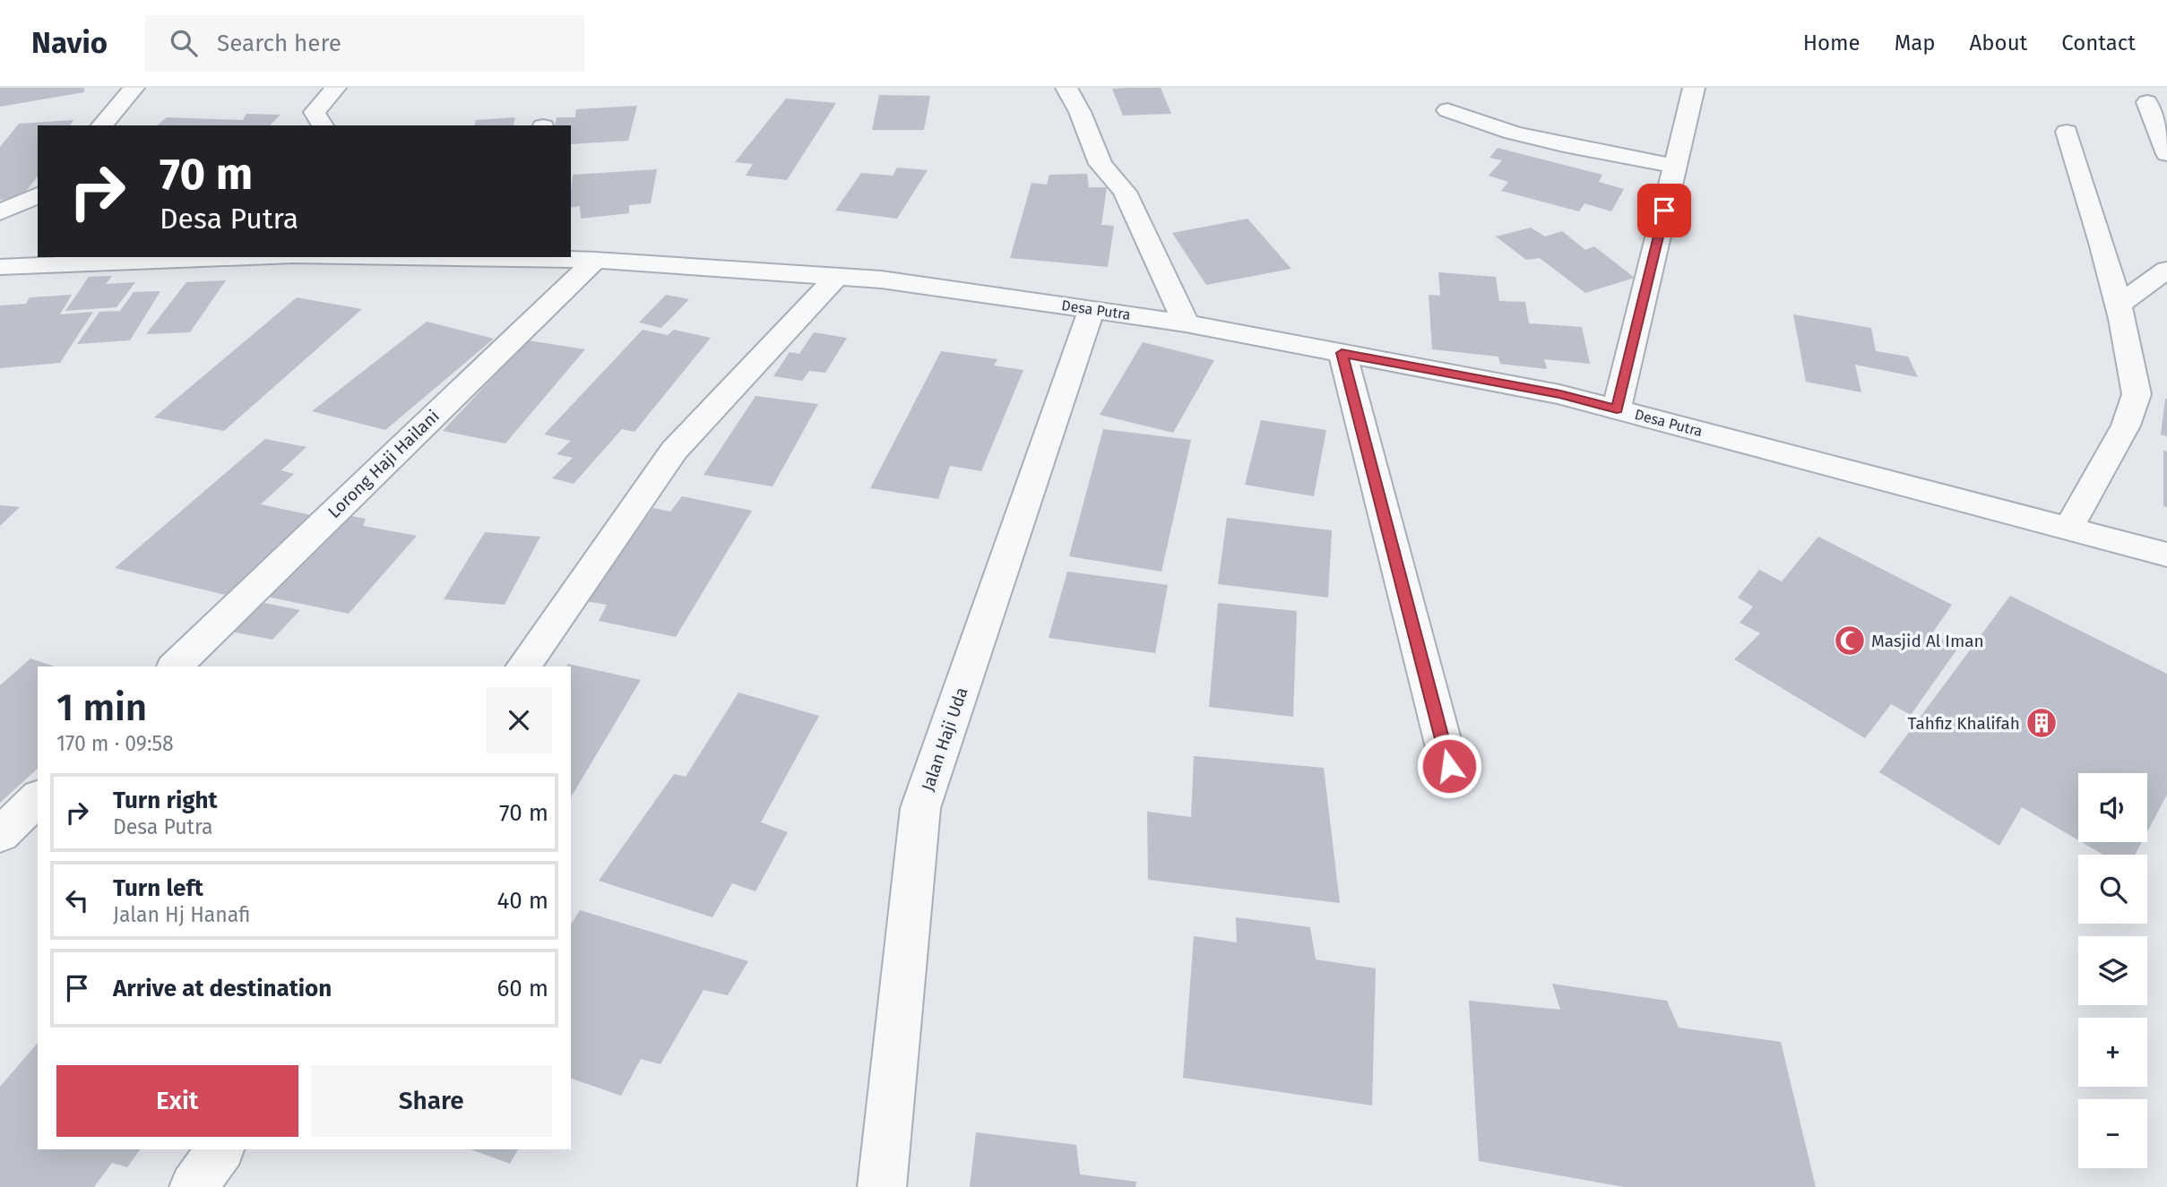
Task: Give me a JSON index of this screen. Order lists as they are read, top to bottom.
{
  "streets": {
    "street": ["Desa Putra", "Lorong Haji Hailani", "Jalan Haji Uda"]
  },
  "crossings": [
    ["Desa Putra", "Lorong Haji Hailani"],
    ["Desa Putra", "Jalan Haji Uda"]
  ],
  "places": {
    "mosque": ["Masjid Al Iman"],
    "building": ["Tahfiz Khalifah"]
  },
  "page": {
    "header": "Navio",
    "search": "Search here",
    "nav": [
      "Home",
      "Map",
      "About",
      "Contact"
    ],
    "turn": ["70 m", "Desa Putra"],
    "heading": ["1 min", "170 m · 09:58"],
    "map_buttons": ["+", "−"],
    "list": [
      {
        "name": "Turn right",
        "note": "Desa Putra",
        "value": "70 m"
      },
      {
        "name": "Turn left",
        "note": "Jalan Hj Hanafi",
        "value": "40 m"
      },
      {
        "name": "Arrive at destination",
        "value": "60 m"
      }
    ],
    "buttons": ["Exit", "Share"]
  }
}
